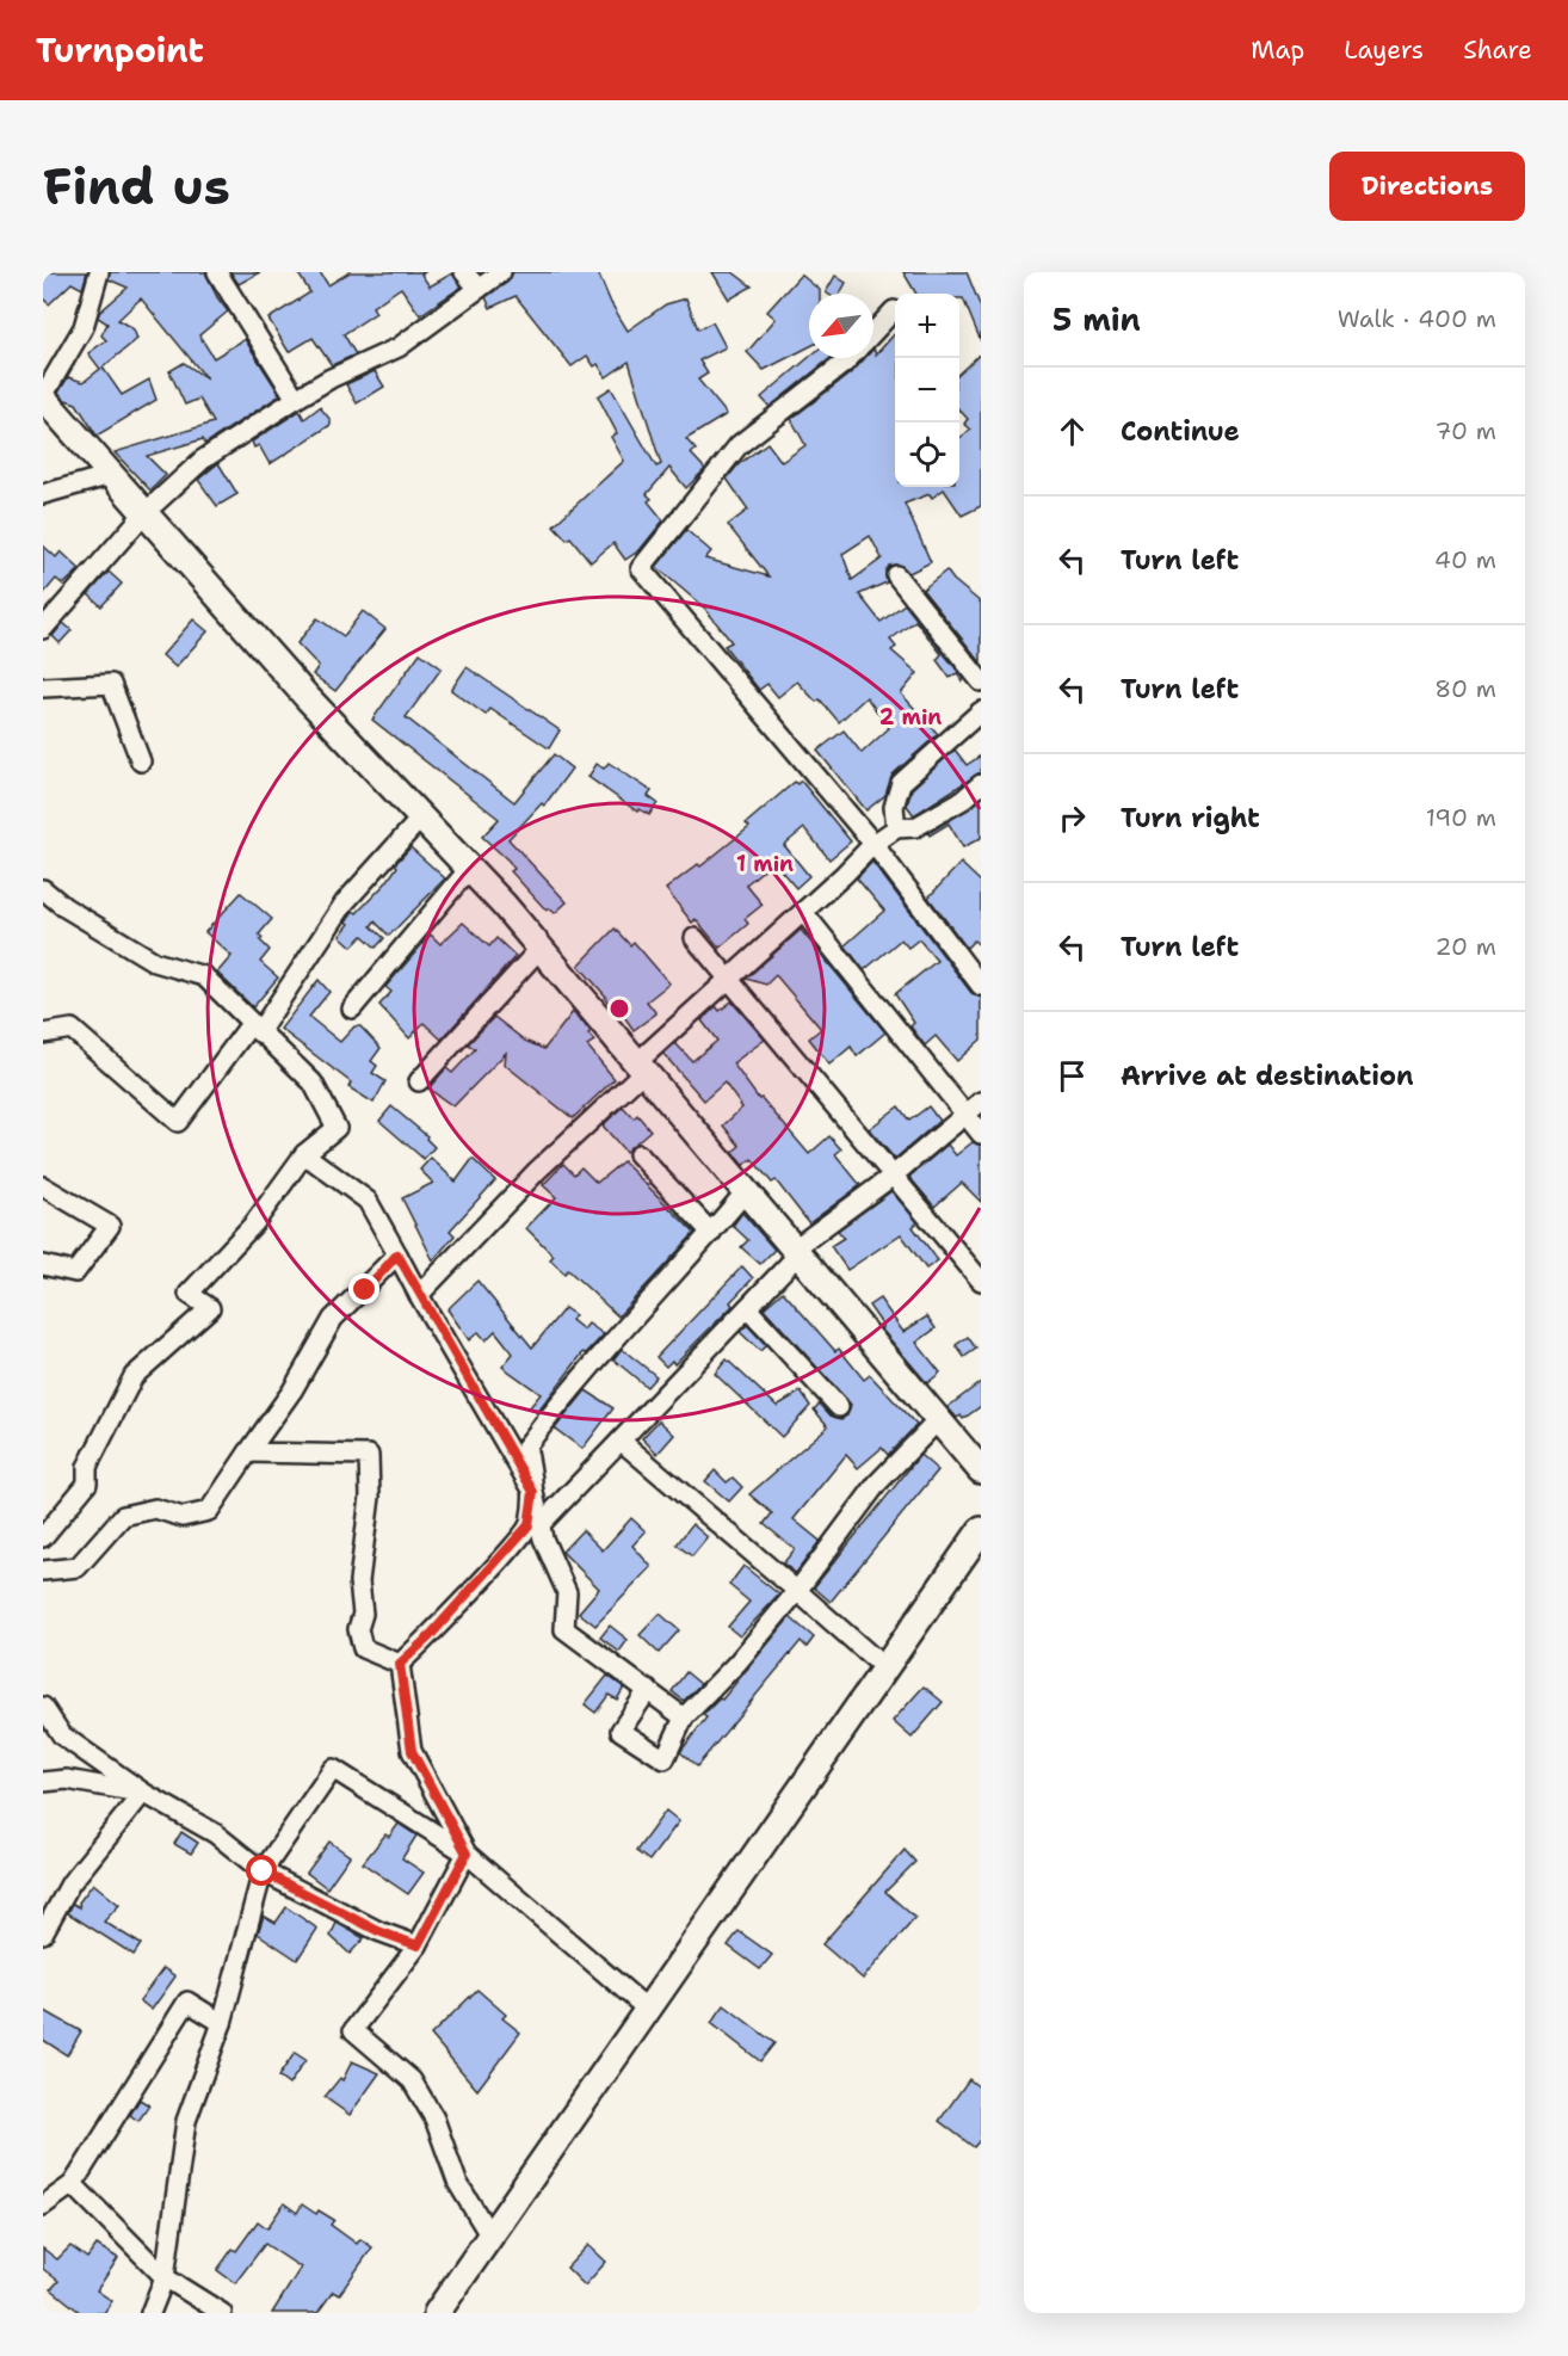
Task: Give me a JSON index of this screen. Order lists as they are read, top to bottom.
{
  "north": "bottom left",
  "page": {
    "header": "Turnpoint",
    "nav": ["Map", "Layers", "Share"],
    "buttons": "Directions",
    "title": "Find us",
    "heading": ["5 min", "Walk · 400 m"],
    "map_buttons": ["+", "−"],
    "list": [
      ["Continue", "70 m"],
      ["Turn left", "40 m"],
      ["Turn left", "80 m"],
      ["Turn right", "190 m"],
      ["Turn left", "20 m"],
      "Arrive at destination"
    ]
  },
  "rings": ["2 min", "1 min"]
}
